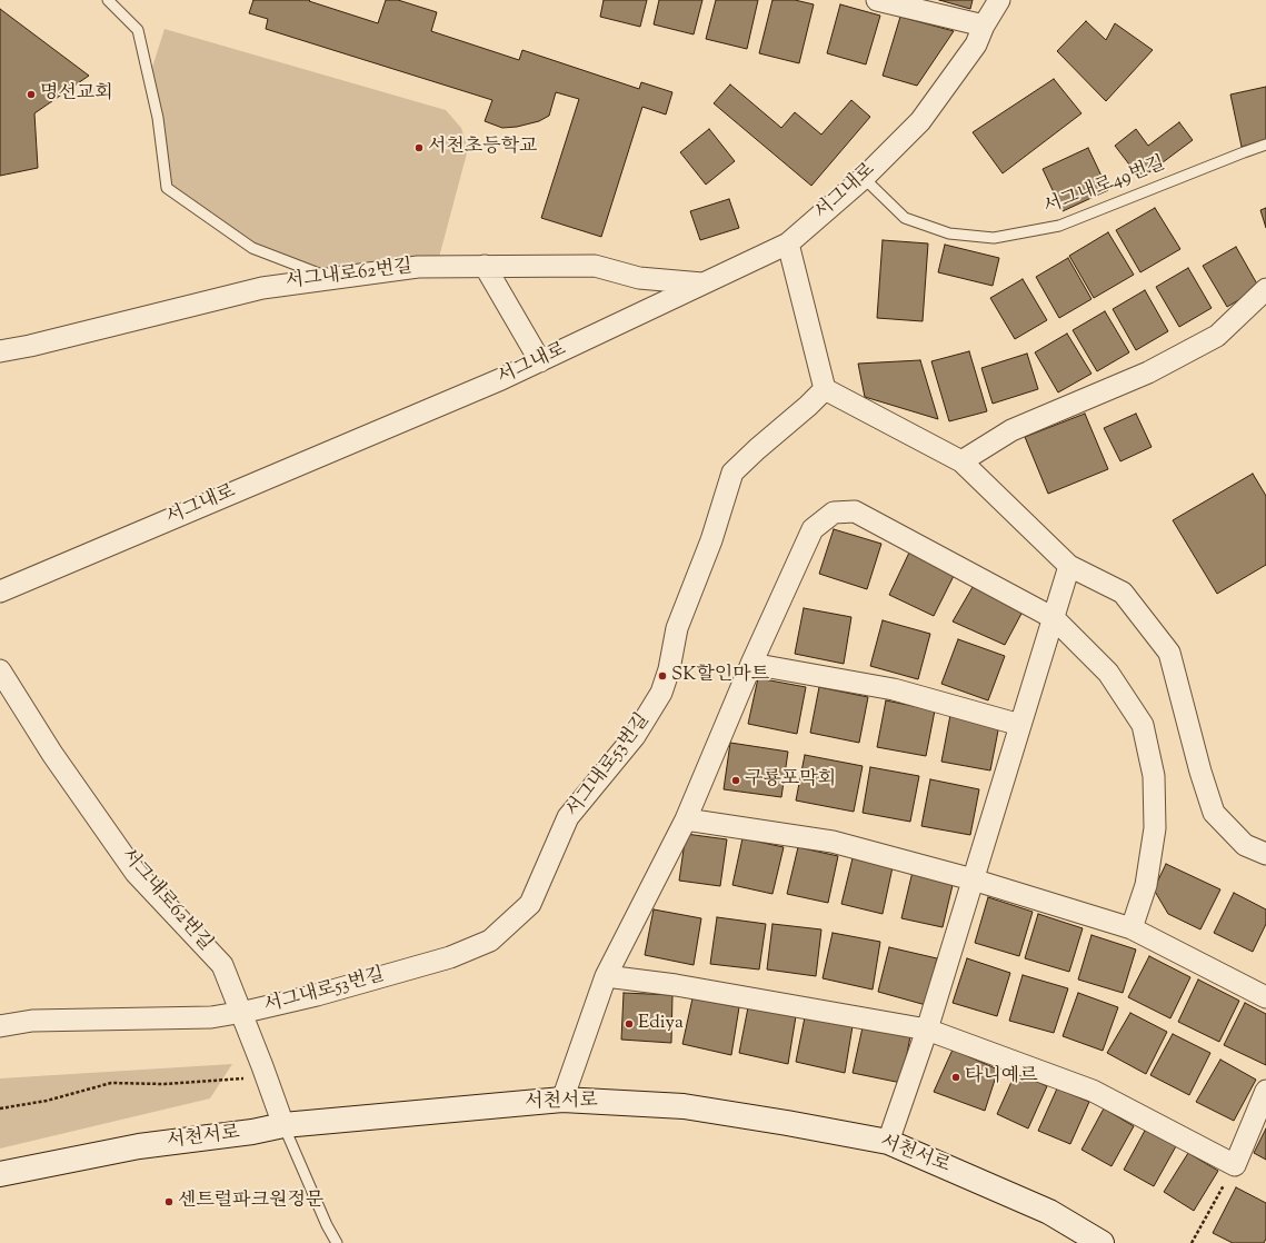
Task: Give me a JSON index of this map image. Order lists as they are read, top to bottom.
{
  "streets": {
    "street": [
      "서그내로",
      "서그내로62번길",
      "서그내로53번길",
      "서천서로"
    ],
    "lane": ["서그내로49번길"]
  },
  "crossings": [
    ["서그내로49번길", "서그내로"],
    ["서그내로", "서그내로62번길"],
    ["서그내로62번길", "서그내로53번길"],
    ["서그내로62번길", "서천서로"]
  ],
  "places": [
    "명선교회",
    "서천초등학교",
    "SK할인마트",
    "구룡포막회",
    "Ediya",
    "타니예르",
    "센트럴파크원정문"
  ]
}
